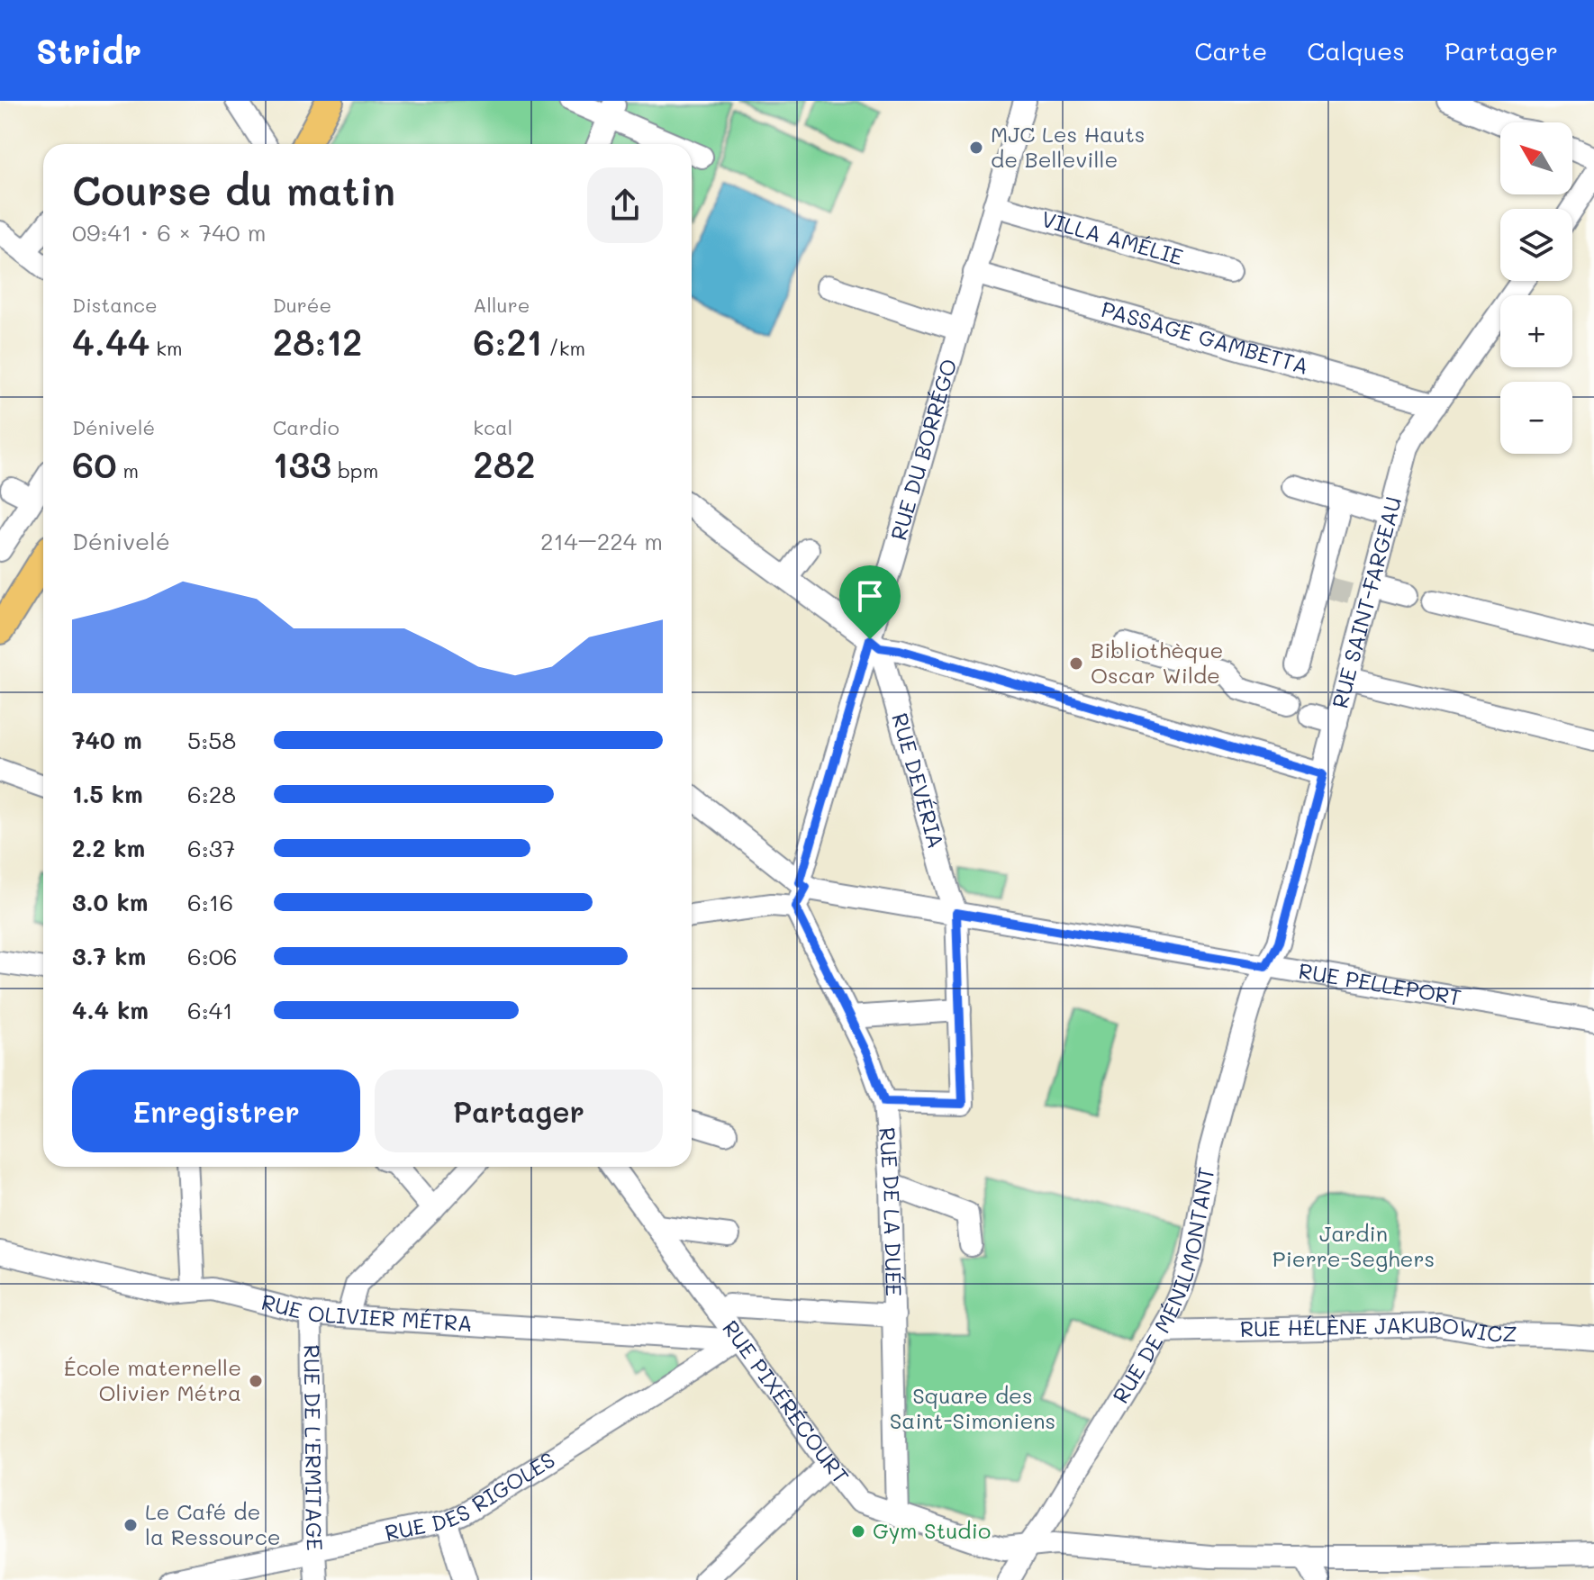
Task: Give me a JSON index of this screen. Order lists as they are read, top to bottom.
{
  "streets": {
    "street": [
      "VILLA AMÉLIE",
      "PASSAGE GAMBETTA",
      "RUE DU BORRÉGO",
      "RUE SAINT-FARGEAU",
      "RUE DEVÉRIA",
      "RUE PELLEPORT",
      "RUE DE LA DUÉE",
      "RUE DE MÉNILMONTANT",
      "RUE OLIVIER MÉTRA",
      "RUE HÉLÈNE JAKUBOWICZ",
      "RUE PIXÉRÉCOURT",
      "RUE DE L'ERMITAGE",
      "RUE DES RIGOLES"
    ]
  },
  "crossings": [
    ["VILLA AMÉLIE", "RUE DU BORRÉGO"],
    ["PASSAGE GAMBETTA", "RUE DU BORRÉGO"],
    ["PASSAGE GAMBETTA", "RUE SAINT-FARGEAU"],
    ["RUE DU BORRÉGO", "RUE DEVÉRIA"],
    ["RUE DU BORRÉGO", "RUE PELLEPORT"],
    ["RUE SAINT-FARGEAU", "RUE PELLEPORT"],
    ["RUE SAINT-FARGEAU", "RUE DE MÉNILMONTANT"],
    ["RUE DEVÉRIA", "RUE PELLEPORT"],
    ["RUE DEVÉRIA", "RUE DE LA DUÉE"],
    ["RUE PELLEPORT", "RUE DE MÉNILMONTANT"],
    ["RUE DE LA DUÉE", "RUE PIXÉRÉCOURT"],
    ["RUE DE MÉNILMONTANT", "RUE HÉLÈNE JAKUBOWICZ"],
    ["RUE DE MÉNILMONTANT", "RUE PIXÉRÉCOURT"],
    ["RUE OLIVIER MÉTRA", "RUE PIXÉRÉCOURT"],
    ["RUE OLIVIER MÉTRA", "RUE DE L'ERMITAGE"],
    ["RUE OLIVIER MÉTRA", "RUE DES RIGOLES"],
    ["RUE PIXÉRÉCOURT", "RUE DES RIGOLES"],
    ["RUE DE L'ERMITAGE", "RUE DES RIGOLES"]
  ],
  "parks": ["Jardin Pierre-Seghers", "Square des Saint-Simoniens"],
  "places": [
    "MJC Les Hauts de Belleville",
    "Bibliothèque Oscar Wilde",
    "École maternelle Olivier Métra",
    "Le Café de la Ressource",
    "Gym Studio"
  ],
  "north": "top left",
  "page": {
    "header": "Stridr",
    "nav": ["Carte", "Calques", "Partager"],
    "map_buttons": ["+", "−"],
    "heading": ["Course du matin", "09:41 · 6 × 740 m"],
    "stats": [
      ["Distance", "4.44 km"],
      ["Durée", "28:12"],
      ["Allure", "6:21 /km"],
      ["Dénivelé", "60 m"],
      ["Cardio", "133 bpm"],
      ["kcal", "282"]
    ],
    "chart": ["Dénivelé", "214–224 m"],
    "list": [
      {
        "name": "740 m",
        "note": "5:58"
      },
      {
        "name": "1.5 km",
        "note": "6:28"
      },
      {
        "name": "2.2 km",
        "note": "6:37"
      },
      {
        "name": "3.0 km",
        "note": "6:16"
      },
      {
        "name": "3.7 km",
        "note": "6:06"
      },
      {
        "name": "4.4 km",
        "note": "6:41"
      }
    ],
    "buttons": ["Enregistrer", "Partager"]
  }
}
